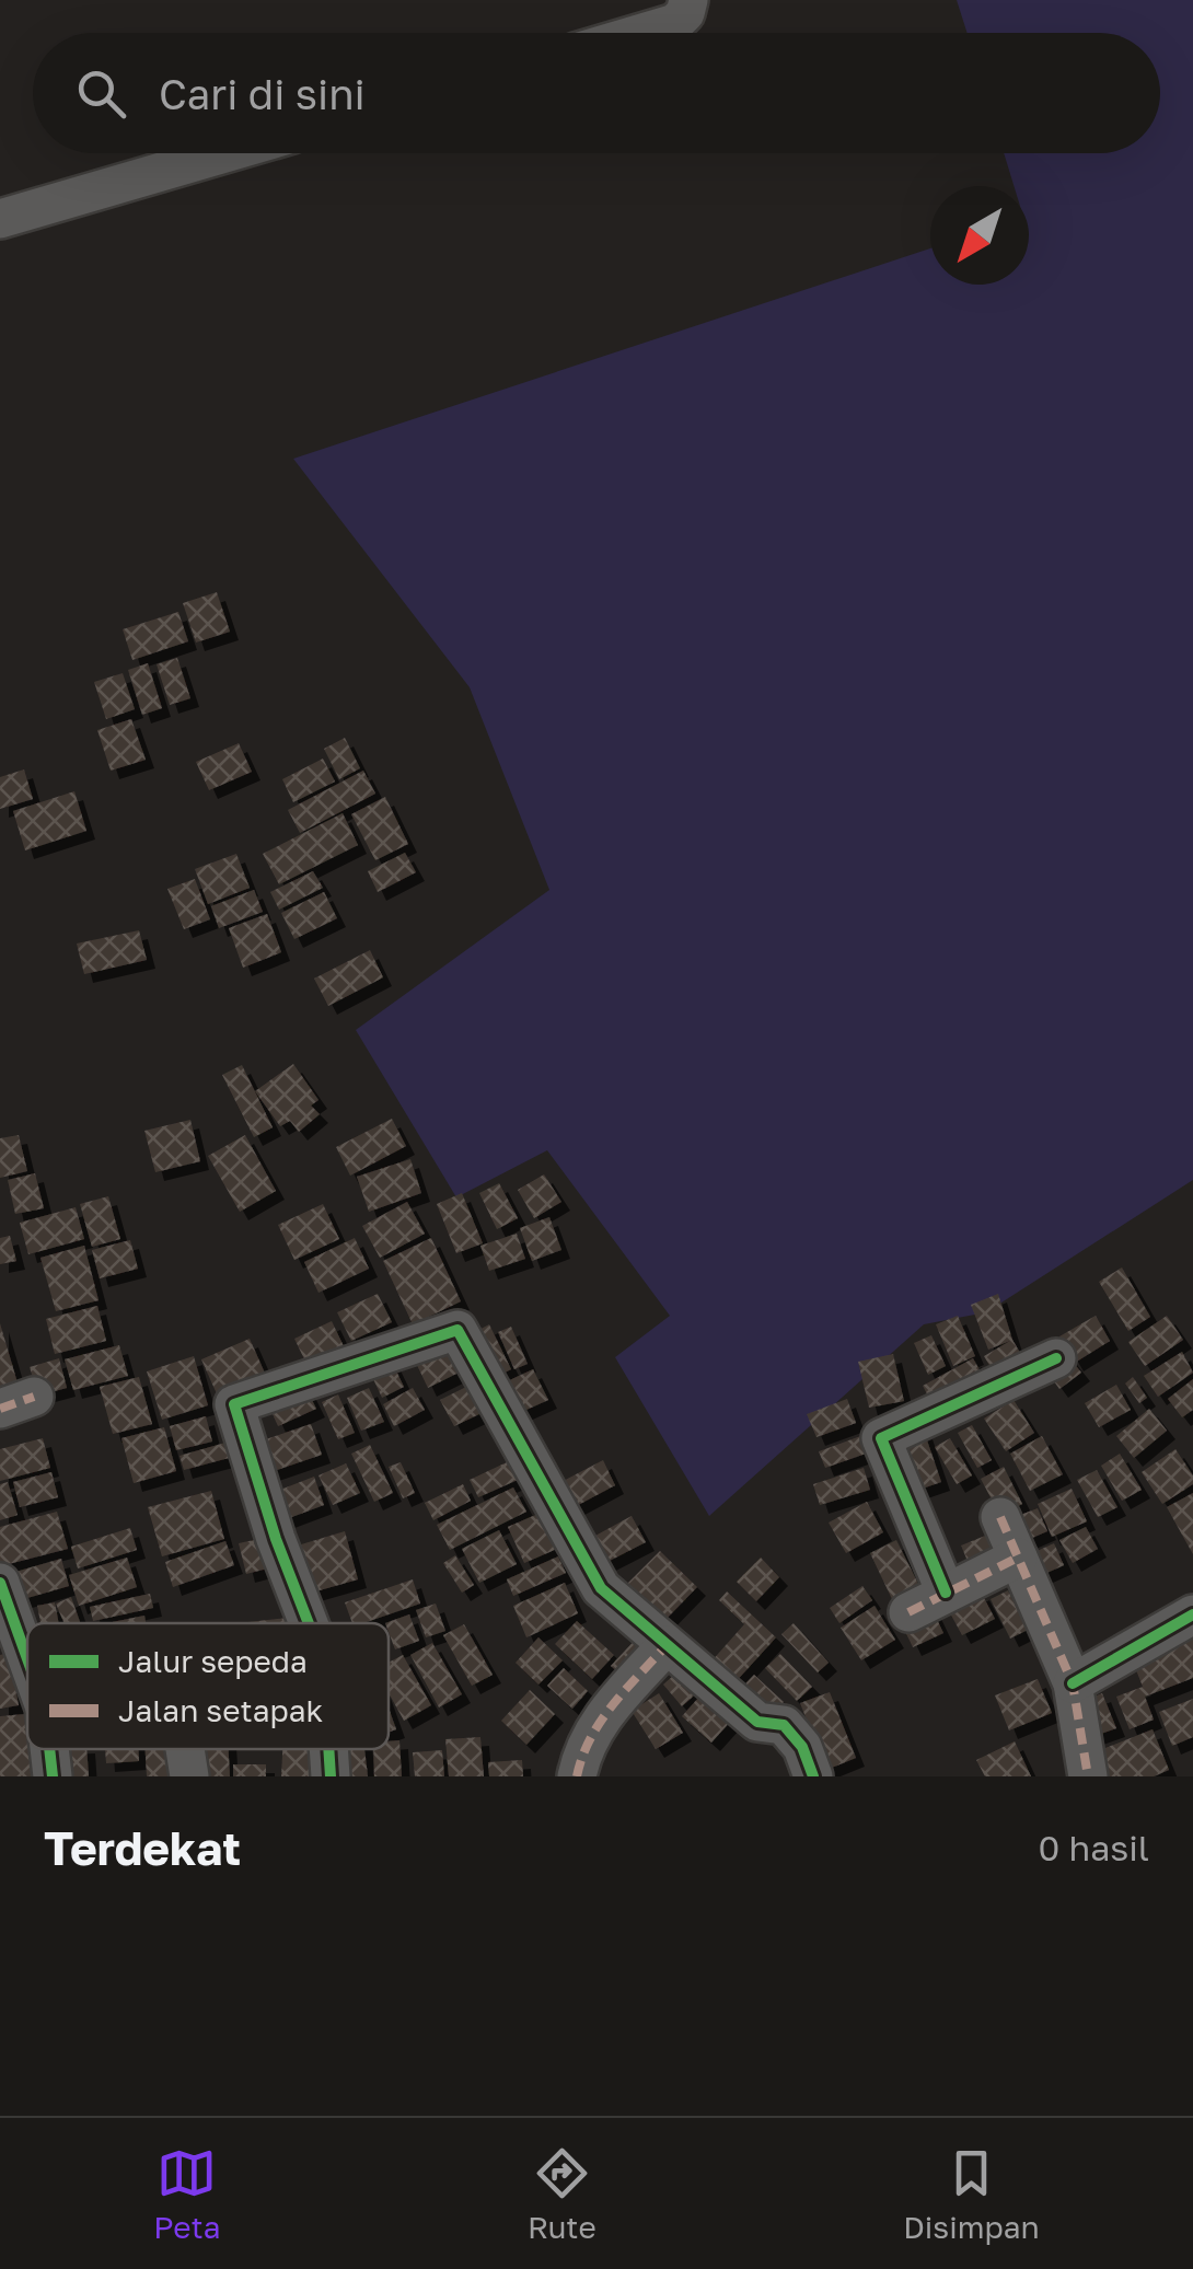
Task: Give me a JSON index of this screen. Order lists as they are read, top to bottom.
{
  "legend": ["Jalur sepeda", "Jalan setapak"],
  "north": "bottom left",
  "page": {
    "search": "Cari di sini",
    "heading": ["Terdekat", "0 hasil"],
    "nav": ["Peta", "Rute", "Disimpan"]
  }
}
